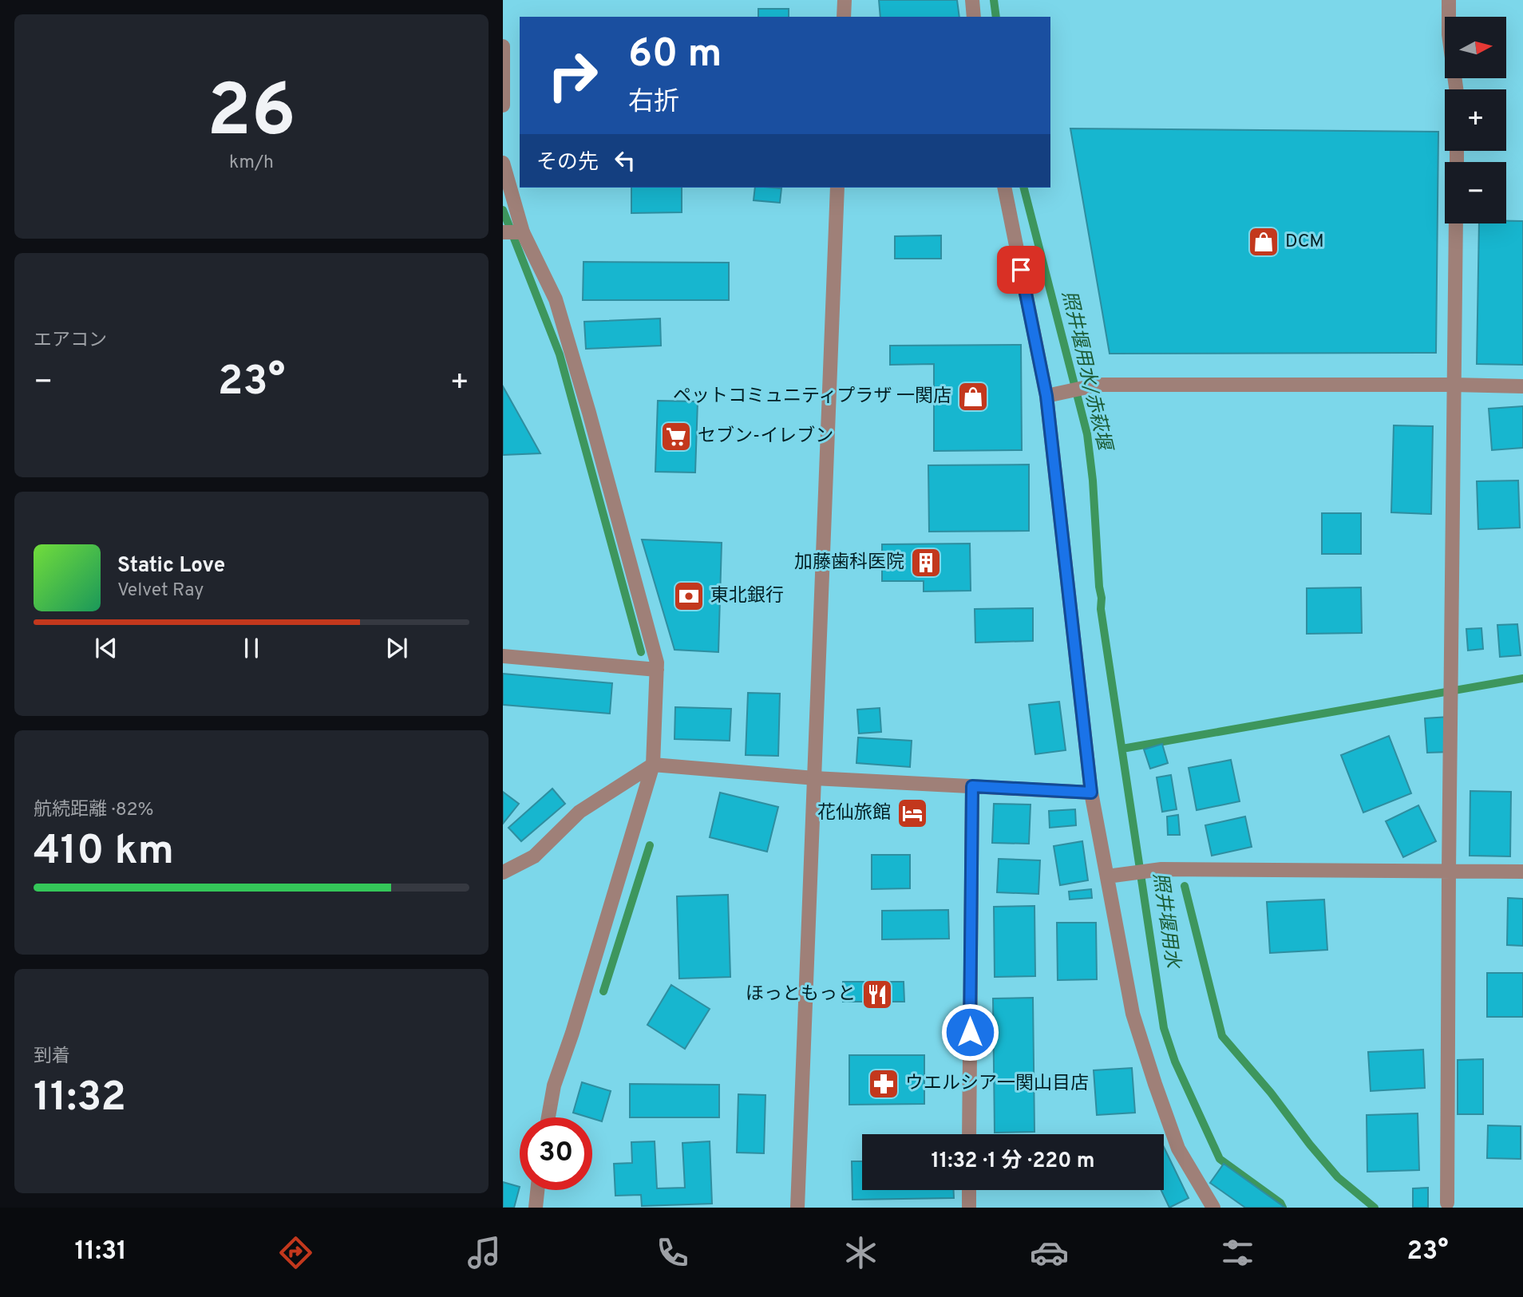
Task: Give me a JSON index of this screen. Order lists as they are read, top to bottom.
{
  "water": ["照井堰用水/赤萩堰", "照井堰用水"],
  "places": {
    "shop": ["DCM", "ペットコミュニティプラザ 一関店"],
    "supermarket": ["セブン-イレブン"],
    "building": ["加藤歯科医院"],
    "bank": ["東北銀行"],
    "hotel": ["花仙旅館"],
    "restaurant": ["ほっともっと"],
    "pharmacy": ["ウエルシア一関山目店"]
  },
  "north": "right",
  "page": {
    "tile": [
      ["26", "km/h"],
      "エアコン",
      ["航続距離 · 82%", "410 km"],
      ["到着", "11:32"]
    ],
    "map_buttons": ["+", "−"],
    "turn": ["60 m", "右折"],
    "then": "その先",
    "heat": ["−", "23°", "+"],
    "song": ["Static Love", "Velvet Ray"],
    "limit": "30",
    "trip": "11:32 · 1 分 · 220 m",
    "tabs": ["11:31", "23°"]
  }
}
